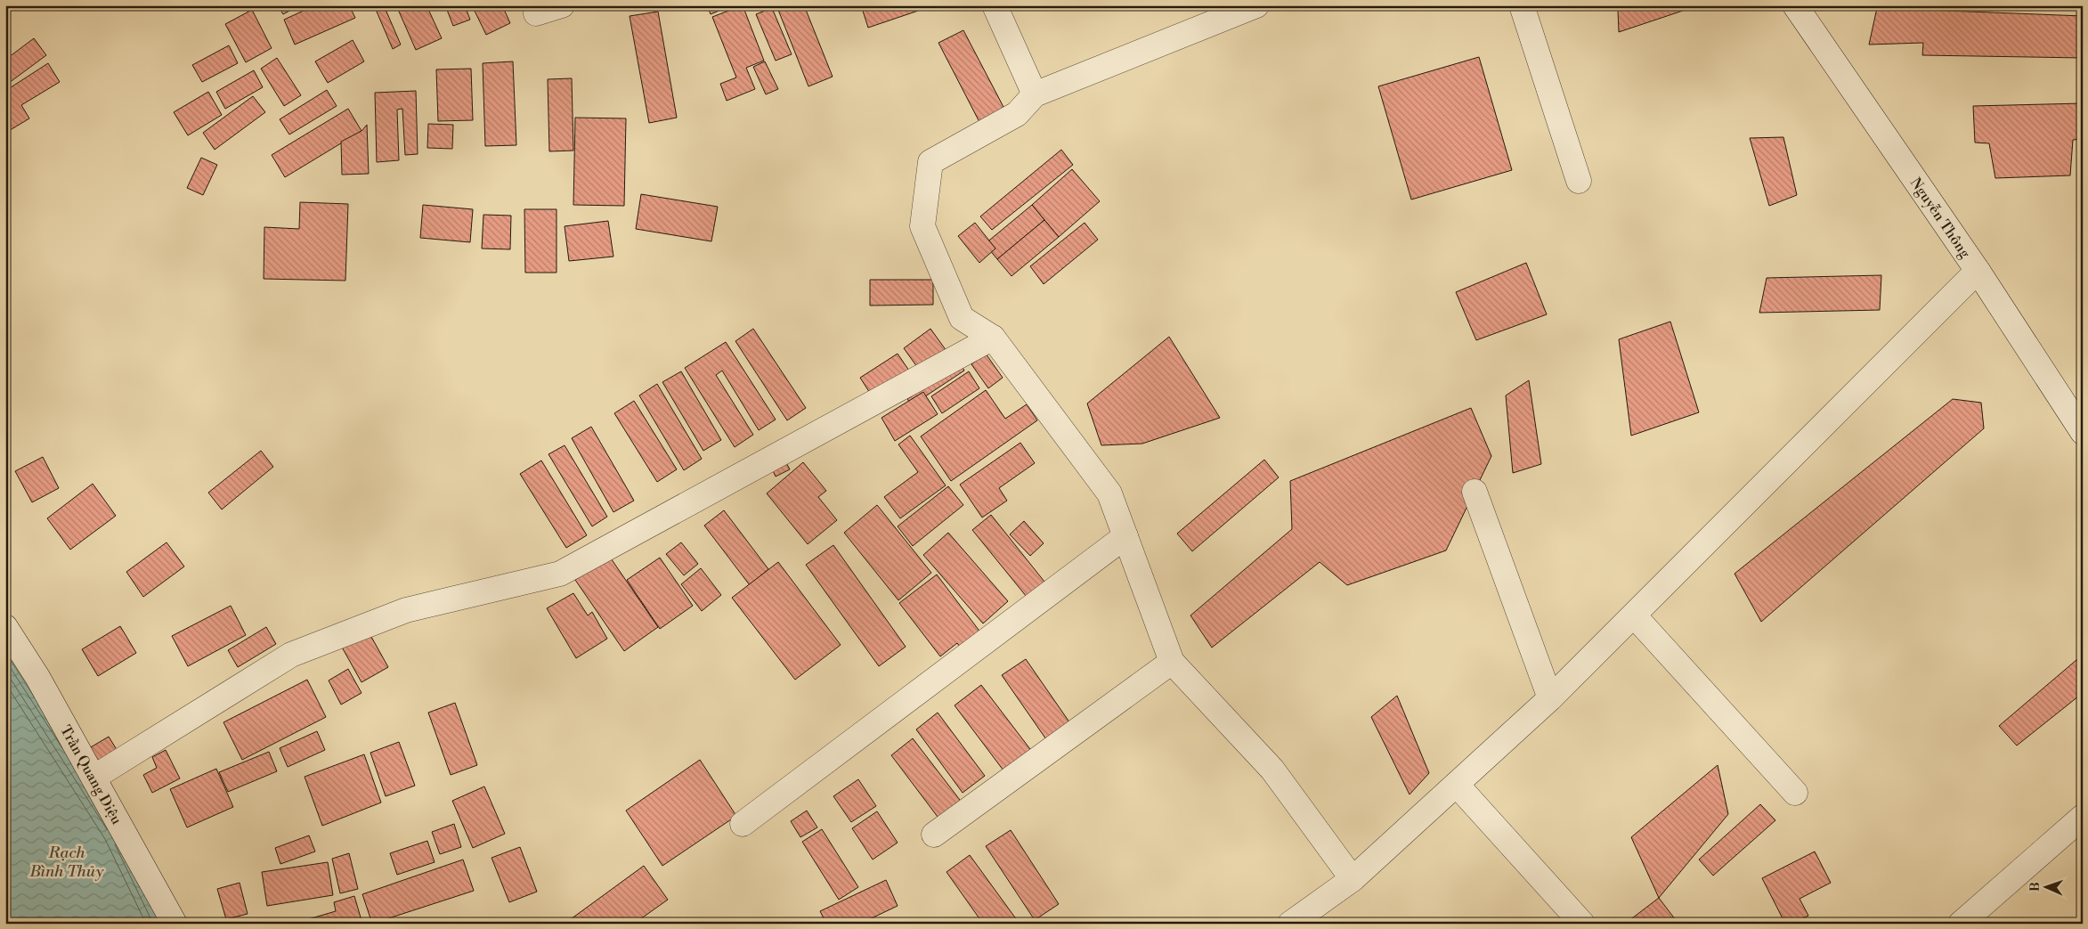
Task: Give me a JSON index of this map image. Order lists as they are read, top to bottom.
{
  "streets": {
    "street": ["Nguyễn Thông", "Trần Quang Diệu"]
  },
  "water": ["Rạch Bình Thủy"],
  "north": "left"
}
